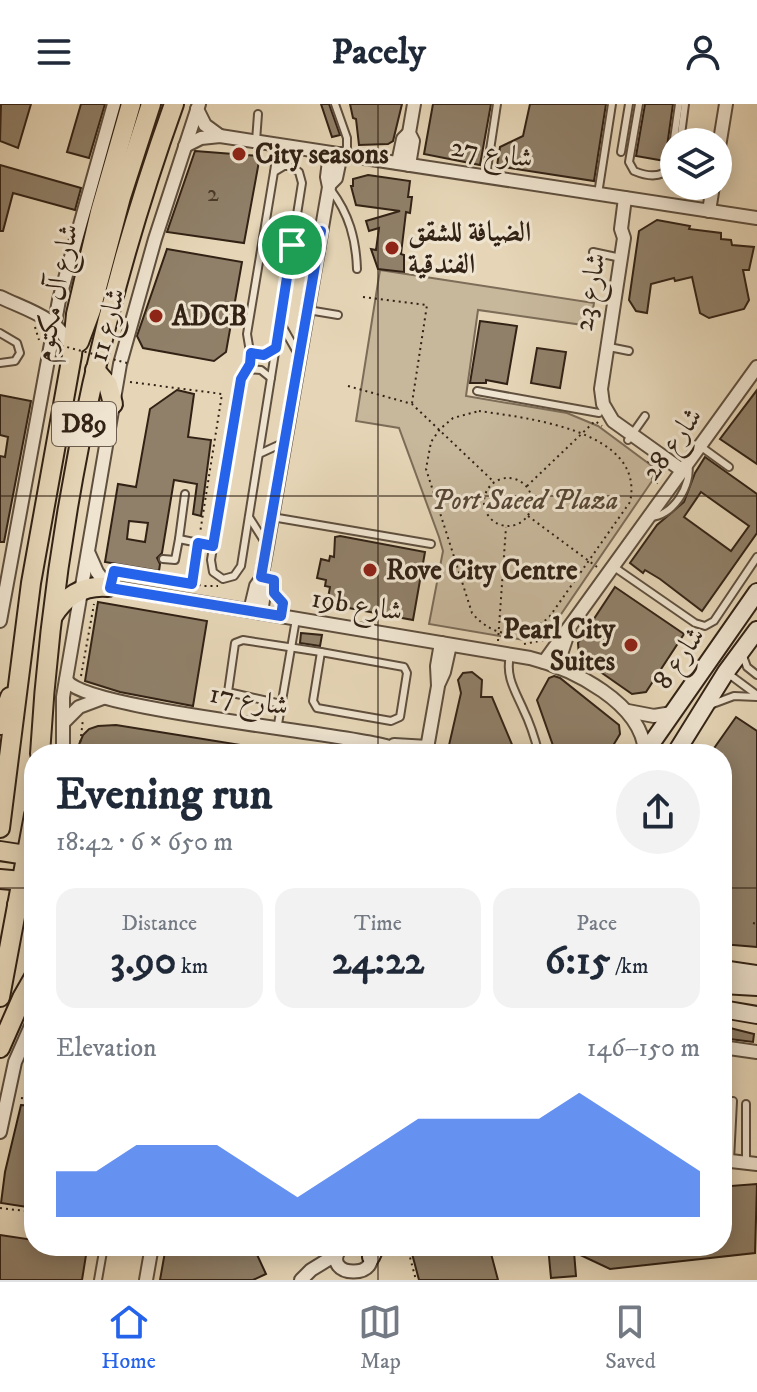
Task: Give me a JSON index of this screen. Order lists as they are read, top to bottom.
{
  "streets": {
    "main road": ["شارع آل مكتوم", "D89"],
    "street": [
      "شارع 27",
      "شارع 23",
      "شارع 11",
      "شارع 28",
      "19b شارع",
      "شارع 8",
      "شارع 17"
    ]
  },
  "crossings": [
    ["شارع 27", "شارع 23"],
    ["شارع 27", "شارع 11"],
    ["شارع 23", "شارع 28"],
    ["شارع 11", "شارع 17"],
    ["شارع 28", "19b شارع"]
  ],
  "parks": ["Port Saeed Plaza"],
  "places": [
    "City seasons",
    "الضيافة للشقق الفندقية",
    "ADCB",
    "Rove City Centre",
    "Pearl City Suites"
  ],
  "house_numbers": ["2"],
  "page": {
    "header": "Pacely",
    "heading": ["Evening run", "18:42 · 6 × 650 m"],
    "stats": [
      ["Distance", "3.90 km"],
      ["Time", "24:22"],
      ["Pace", "6:15 /km"]
    ],
    "chart": ["Elevation", "146–150 m"],
    "tabs": ["Home", "Map", "Saved"]
  }
}
